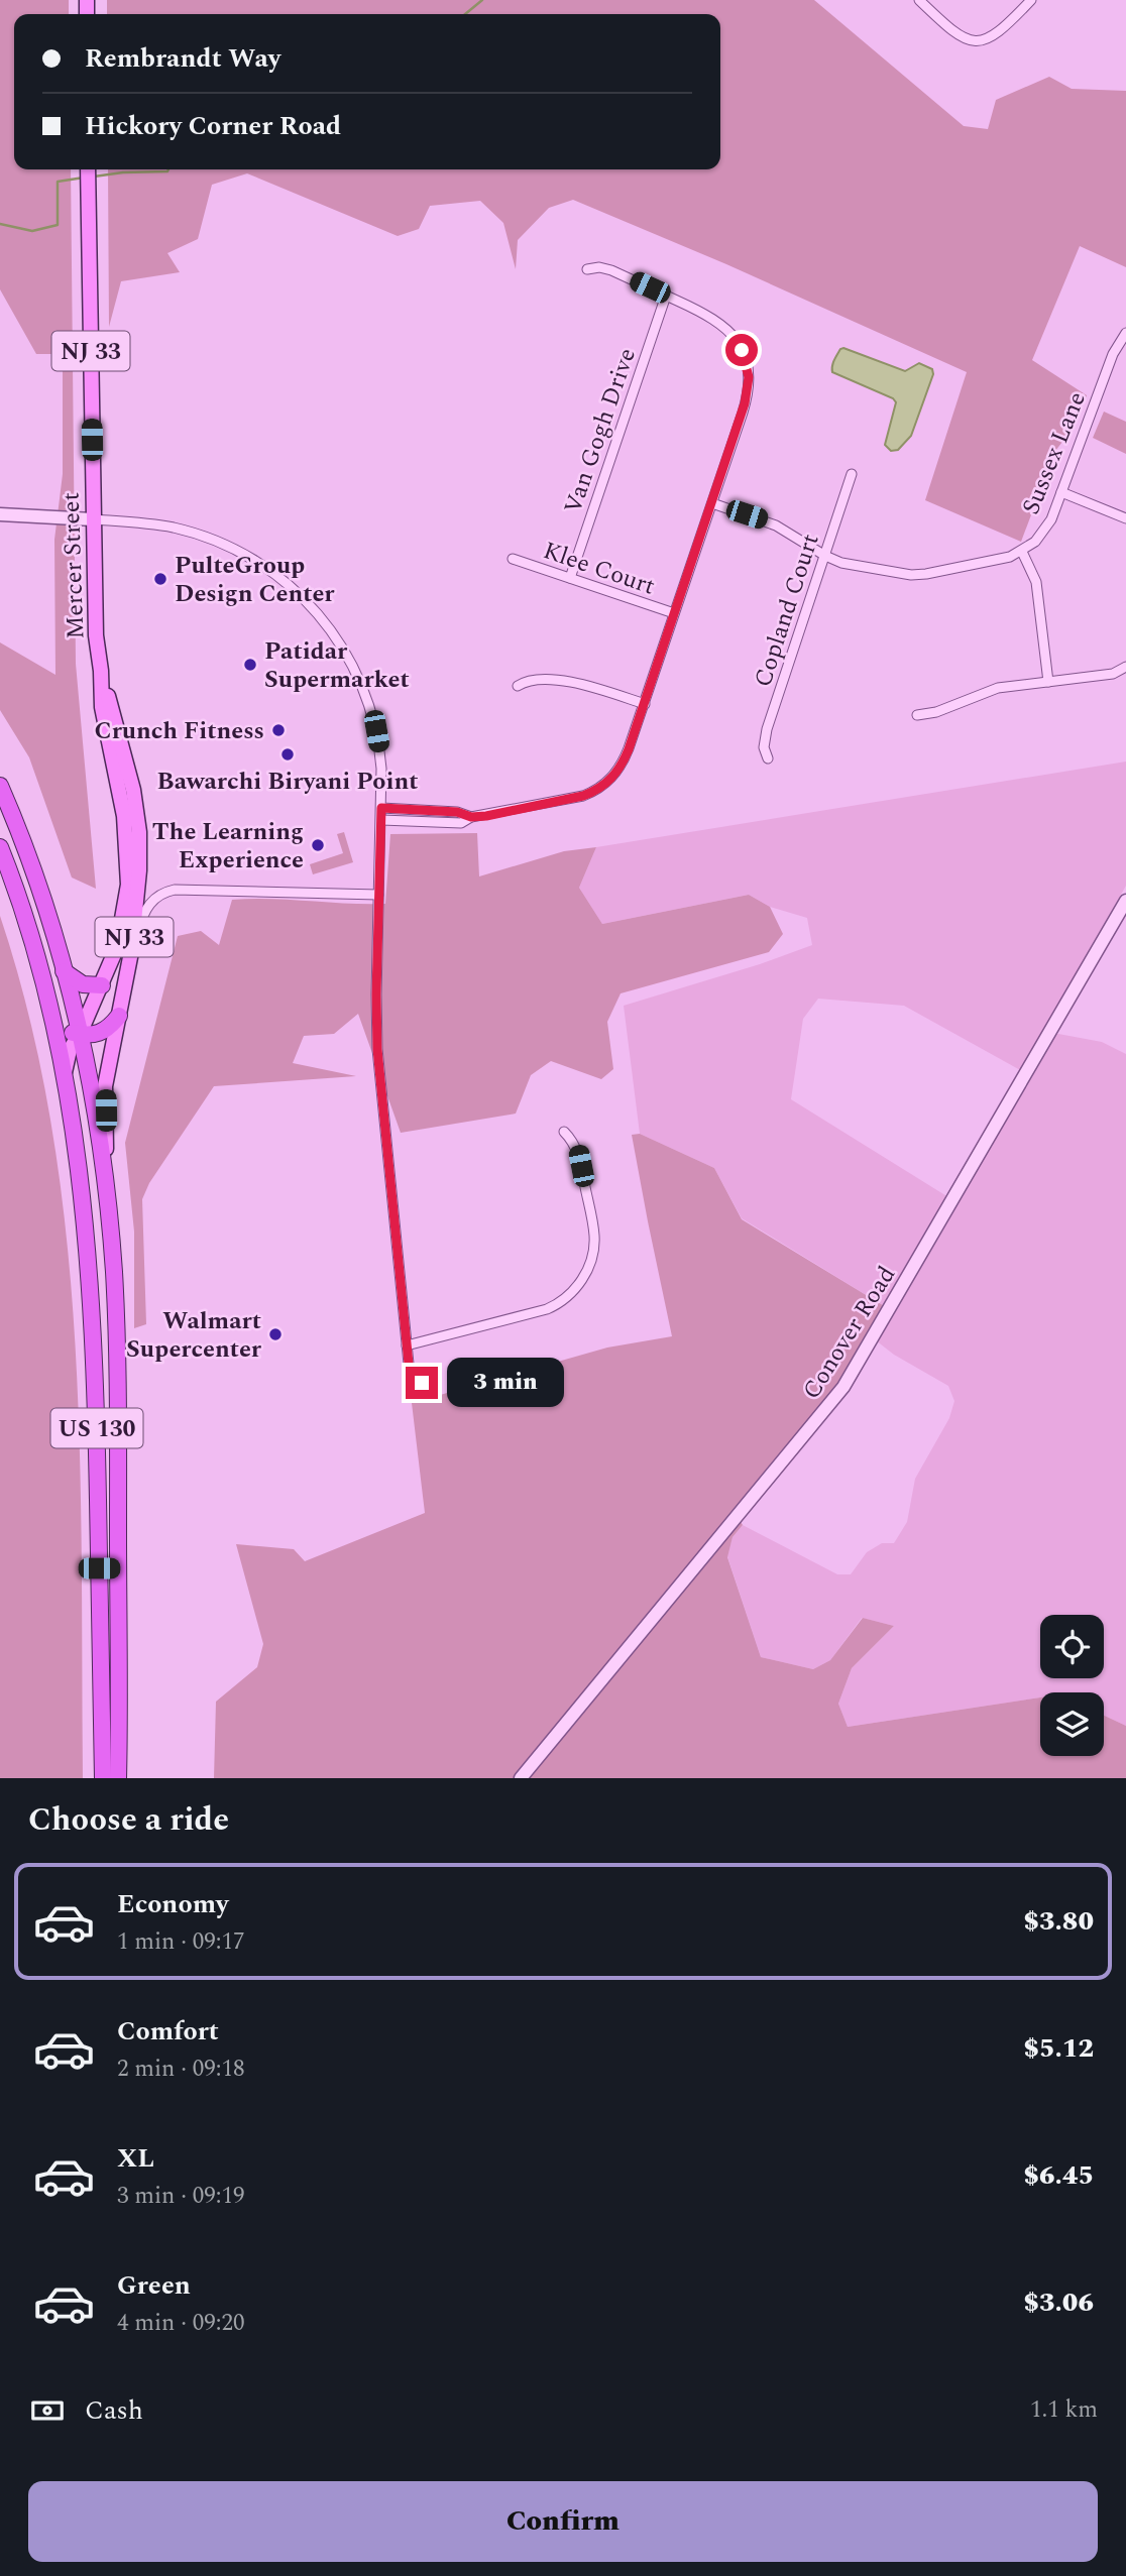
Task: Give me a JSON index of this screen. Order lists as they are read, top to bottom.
{
  "streets": {
    "highway": ["US 130"],
    "main road": ["NJ 33", "Mercer Street"],
    "street": [
      "Van Gogh Drive",
      "Sussex Lane",
      "Klee Court",
      "Copland Court",
      "Conover Road"
    ]
  },
  "crossings": [
    ["Van Gogh Drive", "Klee Court"],
    ["Sussex Lane", "Copland Court"],
    ["Mercer Street", "US 130"]
  ],
  "places": [
    "PulteGroup Design Center",
    "Patidar Supermarket",
    "Crunch Fitness",
    "Bawarchi Biryani Point",
    "The Learning Experience",
    "Walmart Supercenter"
  ],
  "page": {
    "banner": ["Rembrandt Way", "Hickory Corner Road"],
    "bubble": "3 min",
    "heading": "Choose a ride",
    "list": [
      {
        "name": "Economy",
        "note": "1 min · 09:17",
        "value": "$3.80"
      },
      {
        "name": "Comfort",
        "note": "2 min · 09:18",
        "value": "$5.12"
      },
      {
        "name": "XL",
        "note": "3 min · 09:19",
        "value": "$6.45"
      },
      {
        "name": "Green",
        "note": "4 min · 09:20",
        "value": "$3.06"
      }
    ],
    "pay": ["Cash", "1.1 km"],
    "buttons": "Confirm"
  }
}
